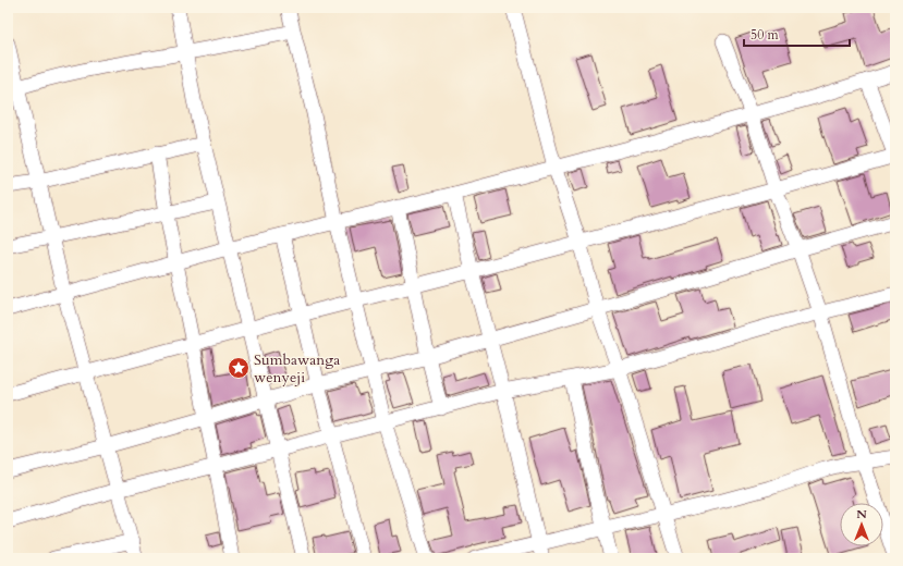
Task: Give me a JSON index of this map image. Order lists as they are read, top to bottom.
{
  "places": {
    "place": ["Sumbawanga wenyeji"]
  },
  "scale_bar": "50 m",
  "north": "top"
}
